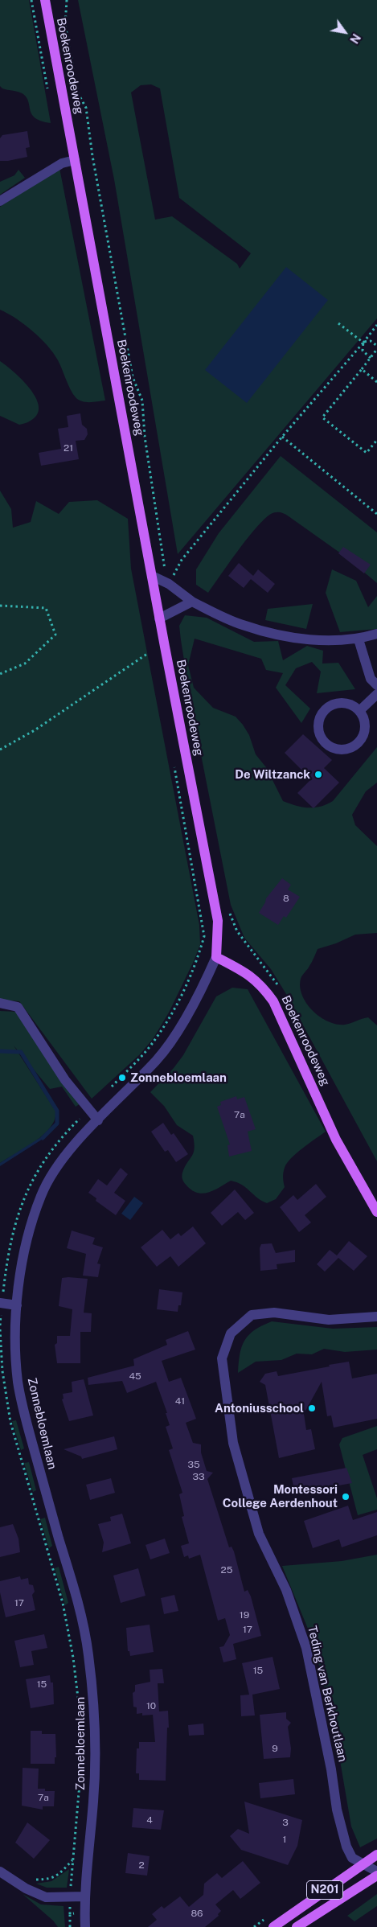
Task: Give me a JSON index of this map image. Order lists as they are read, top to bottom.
{
  "streets": {
    "main road": ["Boekenroodeweg", "N201"],
    "street": ["Zonnebloemlaan", "Teding van Berkhoutlaan"]
  },
  "crossings": [
    ["Boekenroodeweg", "Zonnebloemlaan"],
    ["Teding van Berkhoutlaan", "N201"]
  ],
  "places": [
    "De Wiltzanck",
    "Zonnebloemlaan",
    "Antoniusschool",
    "Montessori College Aerdenhout"
  ],
  "house_numbers": [
    "21",
    "8",
    "7a",
    "45",
    "41",
    "35",
    "33",
    "25",
    "17",
    "19",
    "17",
    "15",
    "15",
    "10",
    "9",
    "7a",
    "4",
    "3",
    "1",
    "2",
    "86"
  ],
  "north": "bottom right"
}
